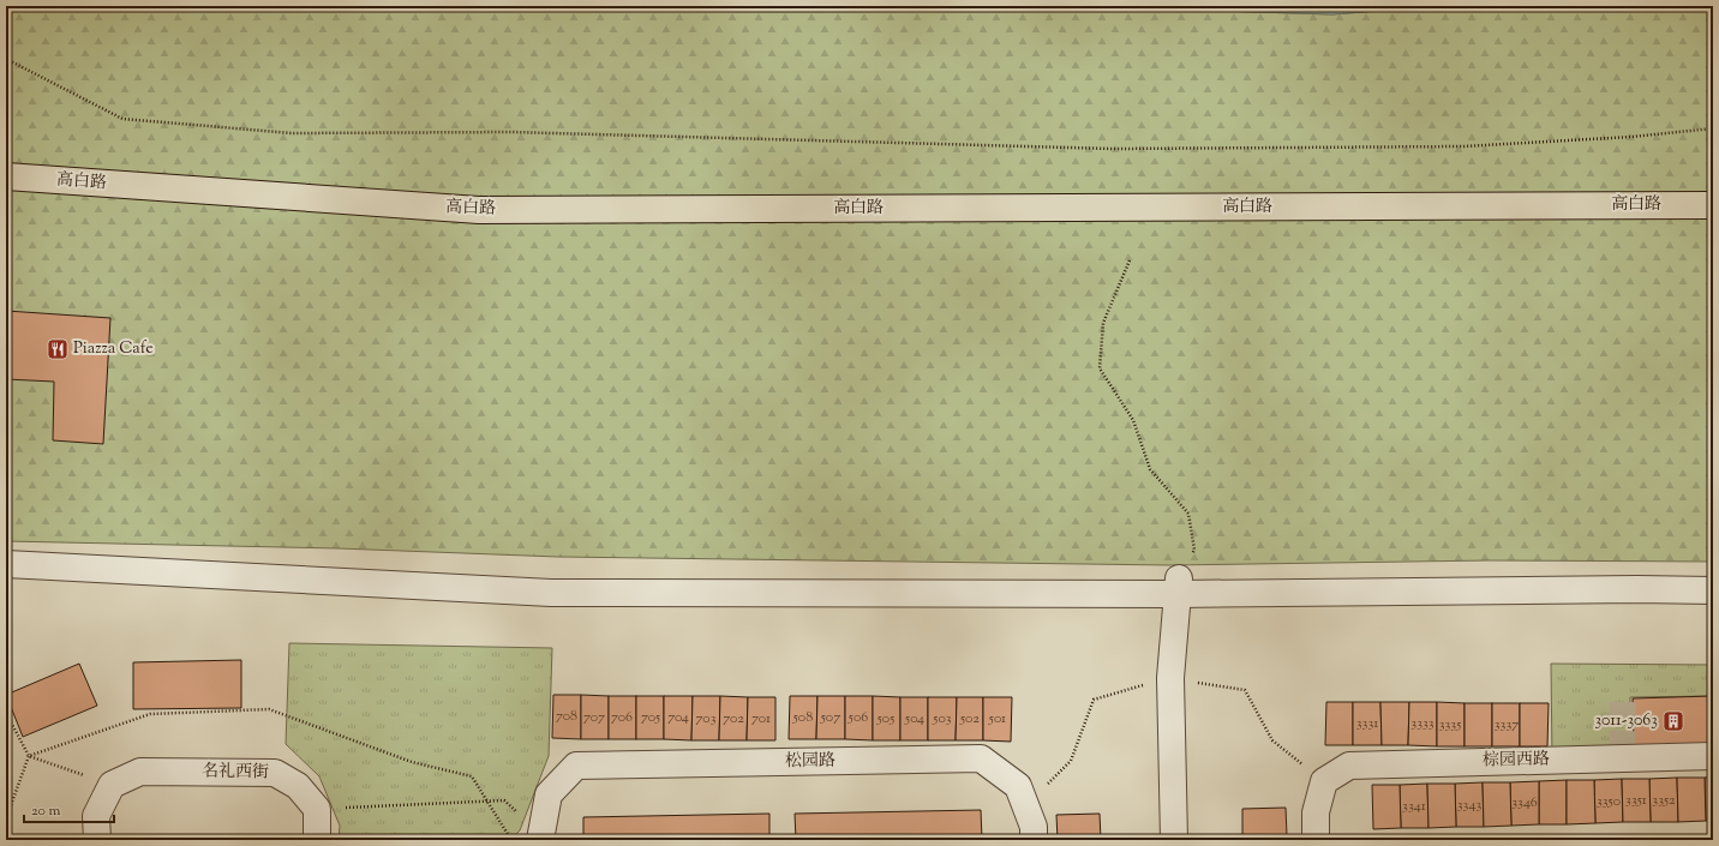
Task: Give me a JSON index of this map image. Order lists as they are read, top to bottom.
{
  "streets": {
    "main road": ["高白路"],
    "street": ["棕园西路", "松园路", "名礼西街"]
  },
  "places": {
    "restaurant": ["Piazza Cafe"],
    "building": ["3011-3063"]
  },
  "house_numbers": [
    "708",
    "707",
    "706",
    "705",
    "704",
    "508",
    "507",
    "506",
    "703",
    "702",
    "701",
    "505",
    "504",
    "503",
    "502",
    "501",
    "3331",
    "3333",
    "3335",
    "3337",
    "3351",
    "3352",
    "3350",
    "3346",
    "3343",
    "3341"
  ],
  "scale_bar": "20 m"
}
